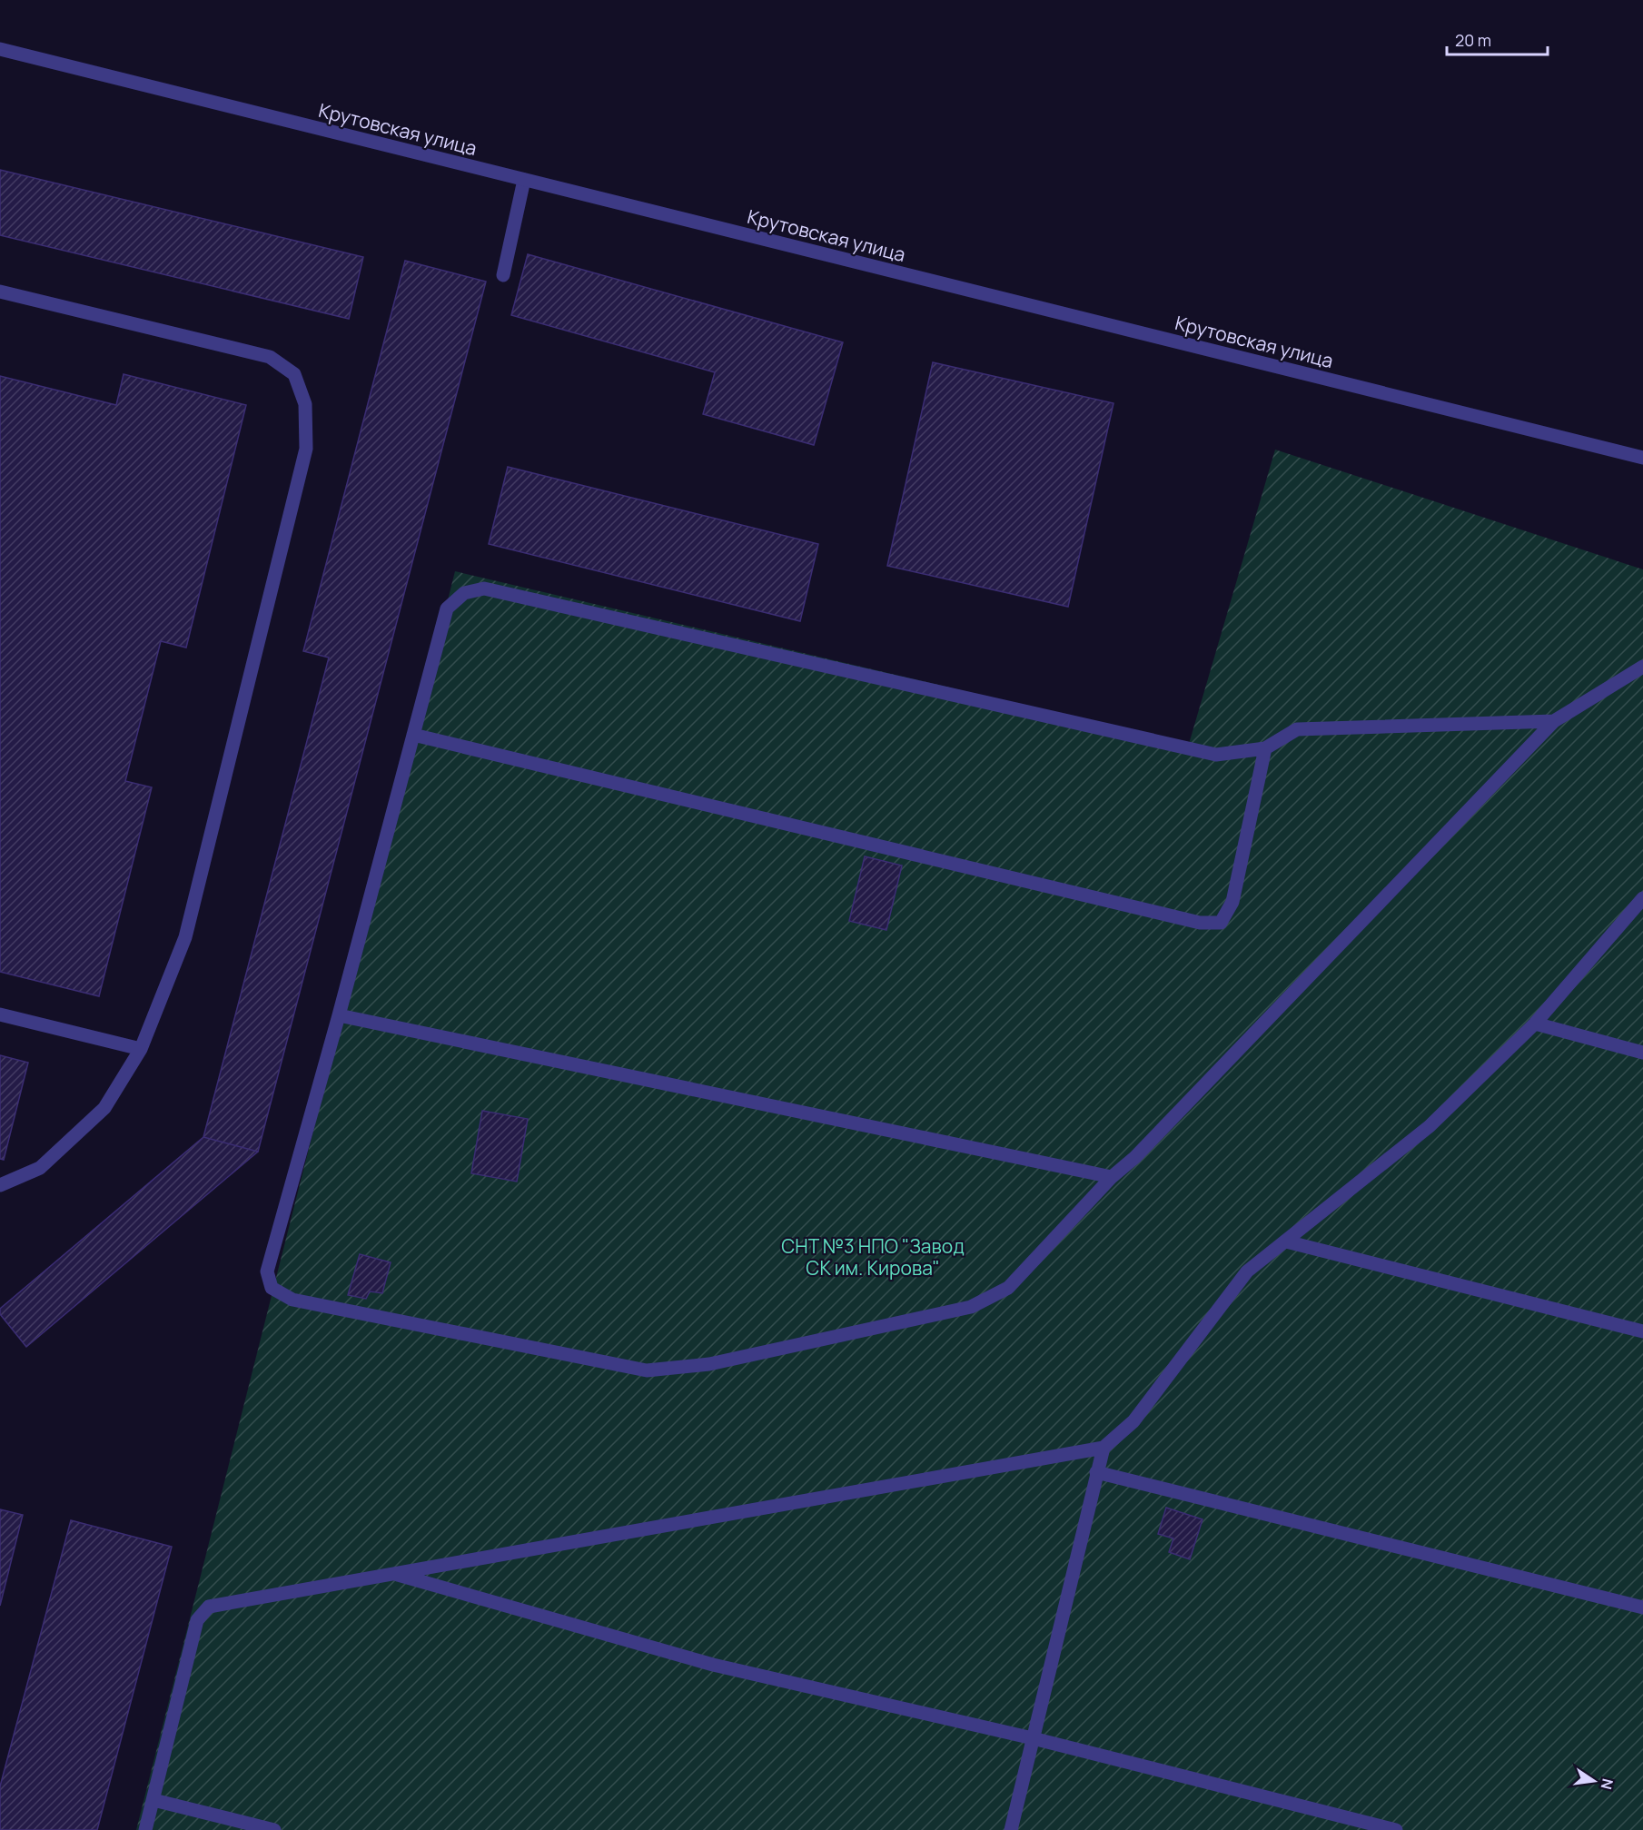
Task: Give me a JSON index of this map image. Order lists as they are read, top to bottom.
{
  "streets": {
    "street": ["Крутовская улица"]
  },
  "parks": ["СНТ №3 НПО \"Завод СК им. Кирова\""],
  "scale_bar": "20 m",
  "north": "right"
}
